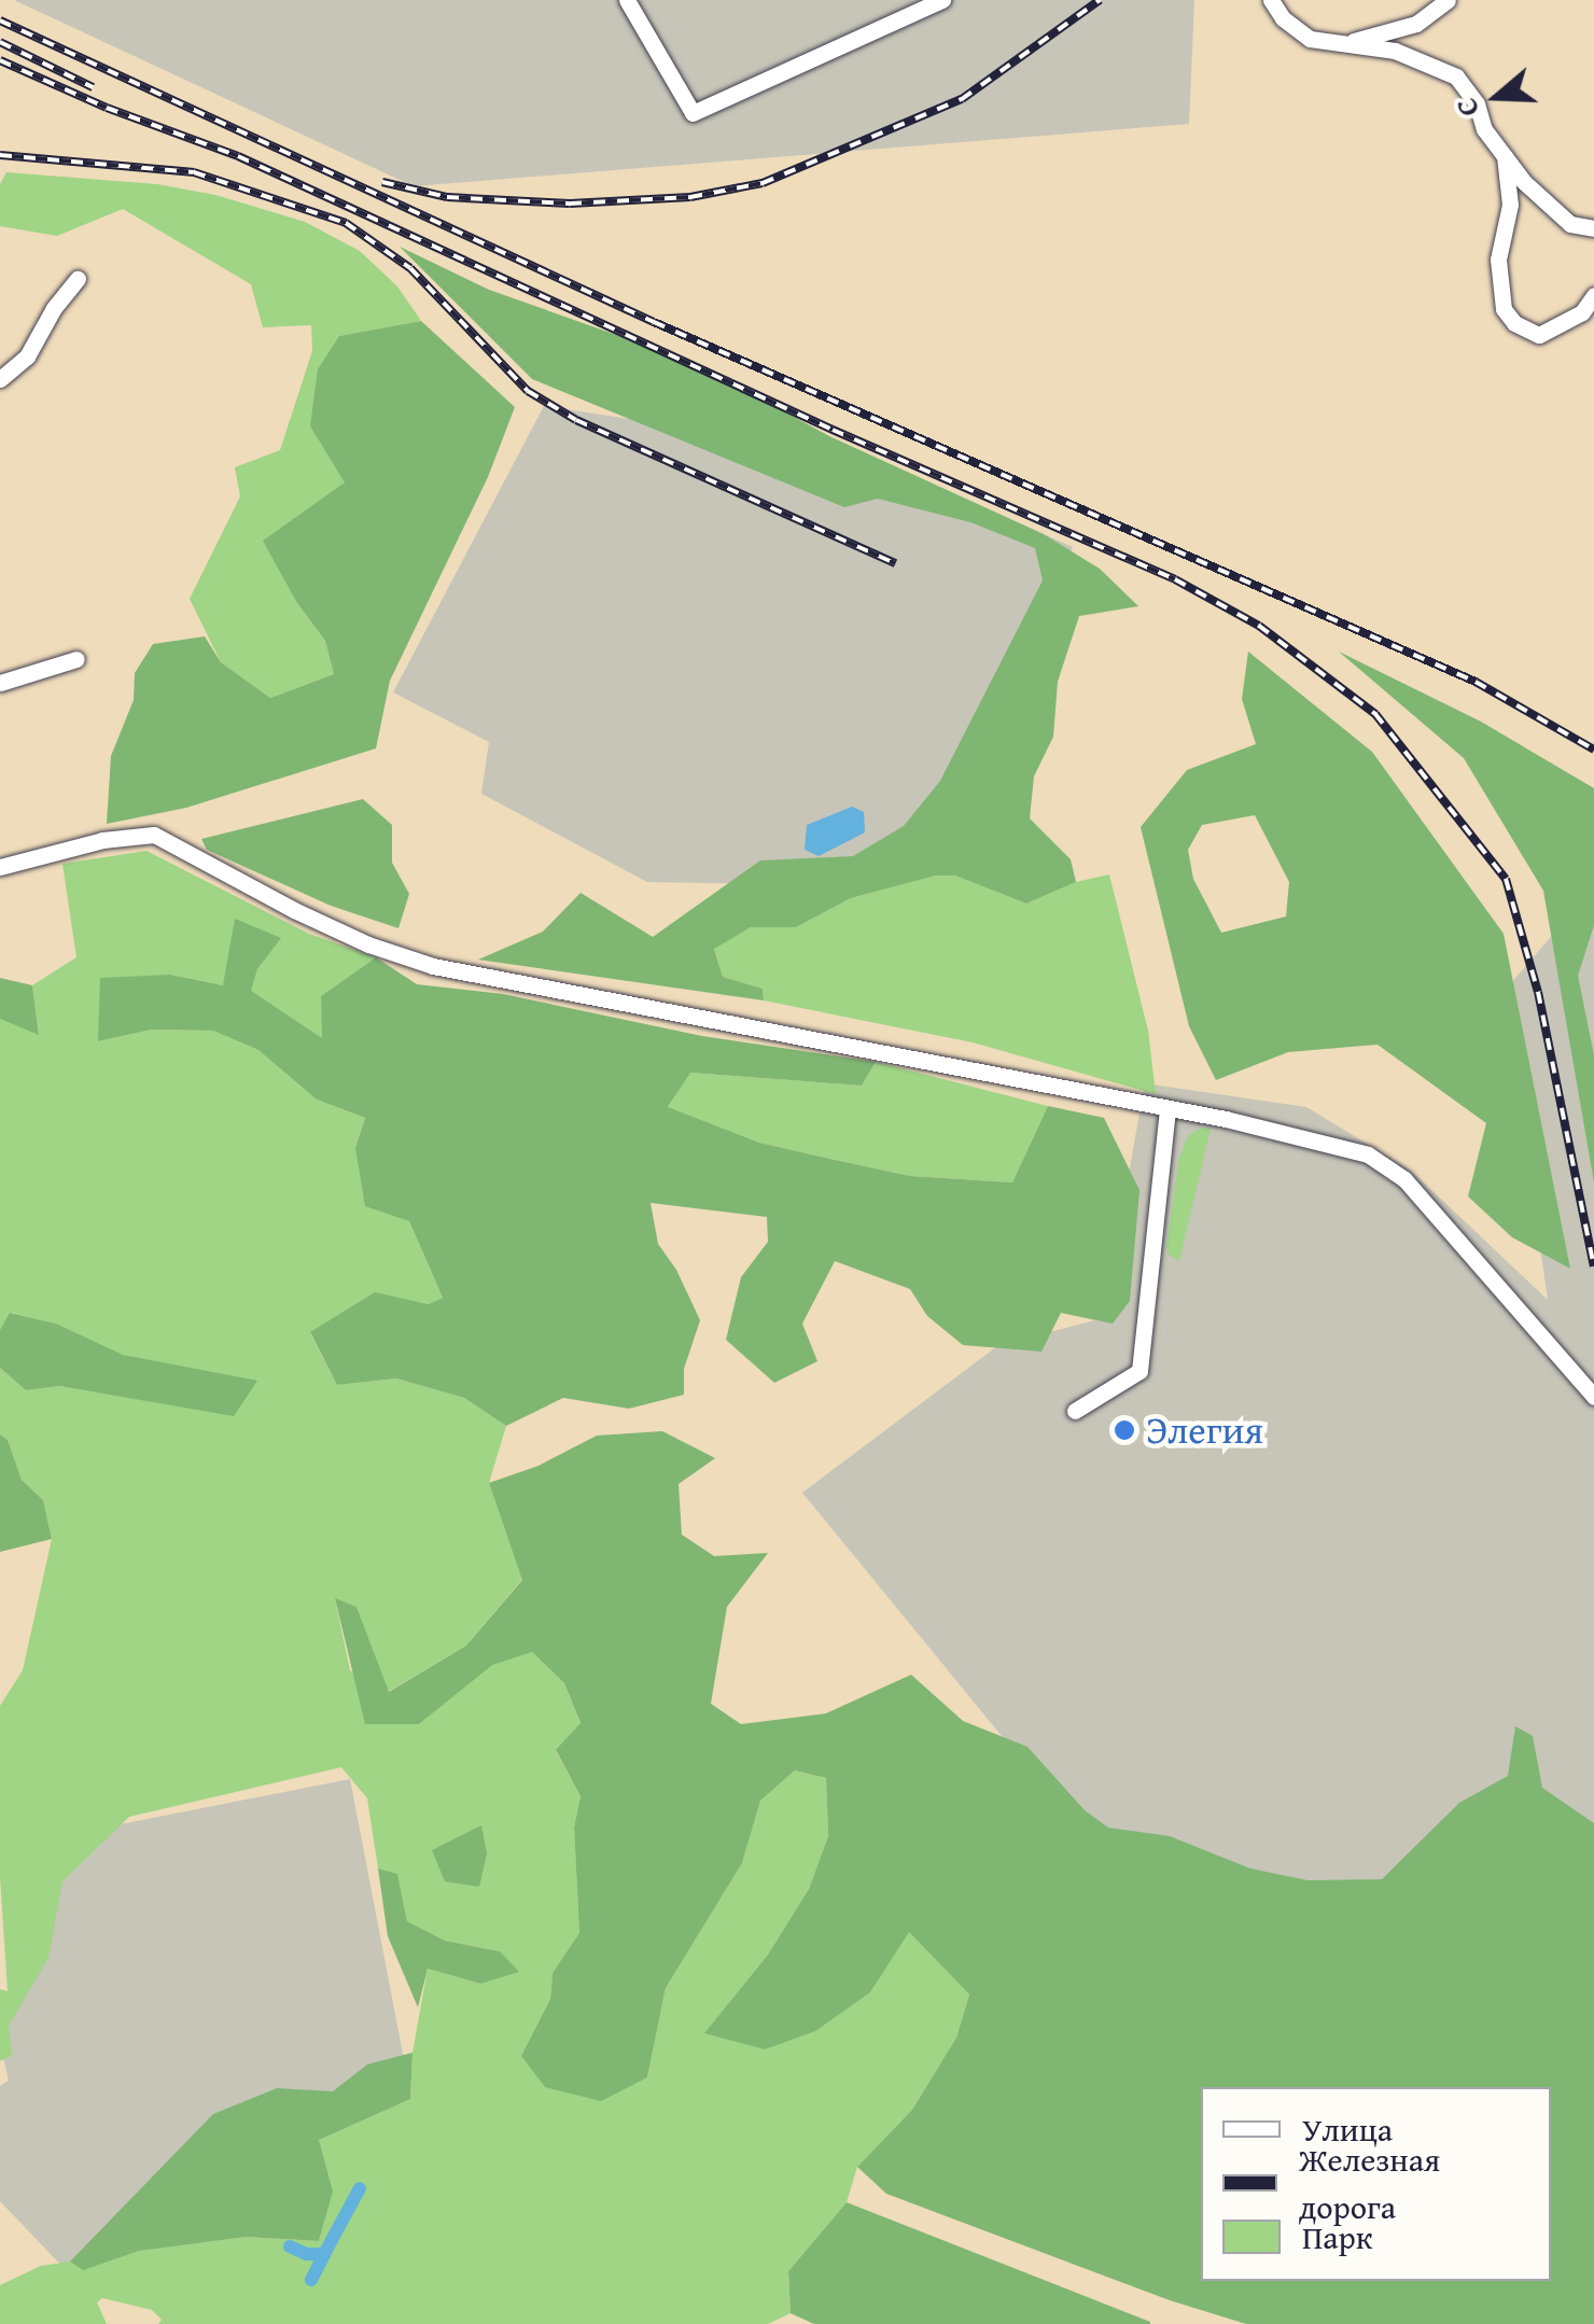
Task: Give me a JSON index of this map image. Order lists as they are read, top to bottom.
{
  "places": ["Элегия"],
  "legend": ["Улица", "Железная дорога", "Парк"],
  "north": "left"
}
